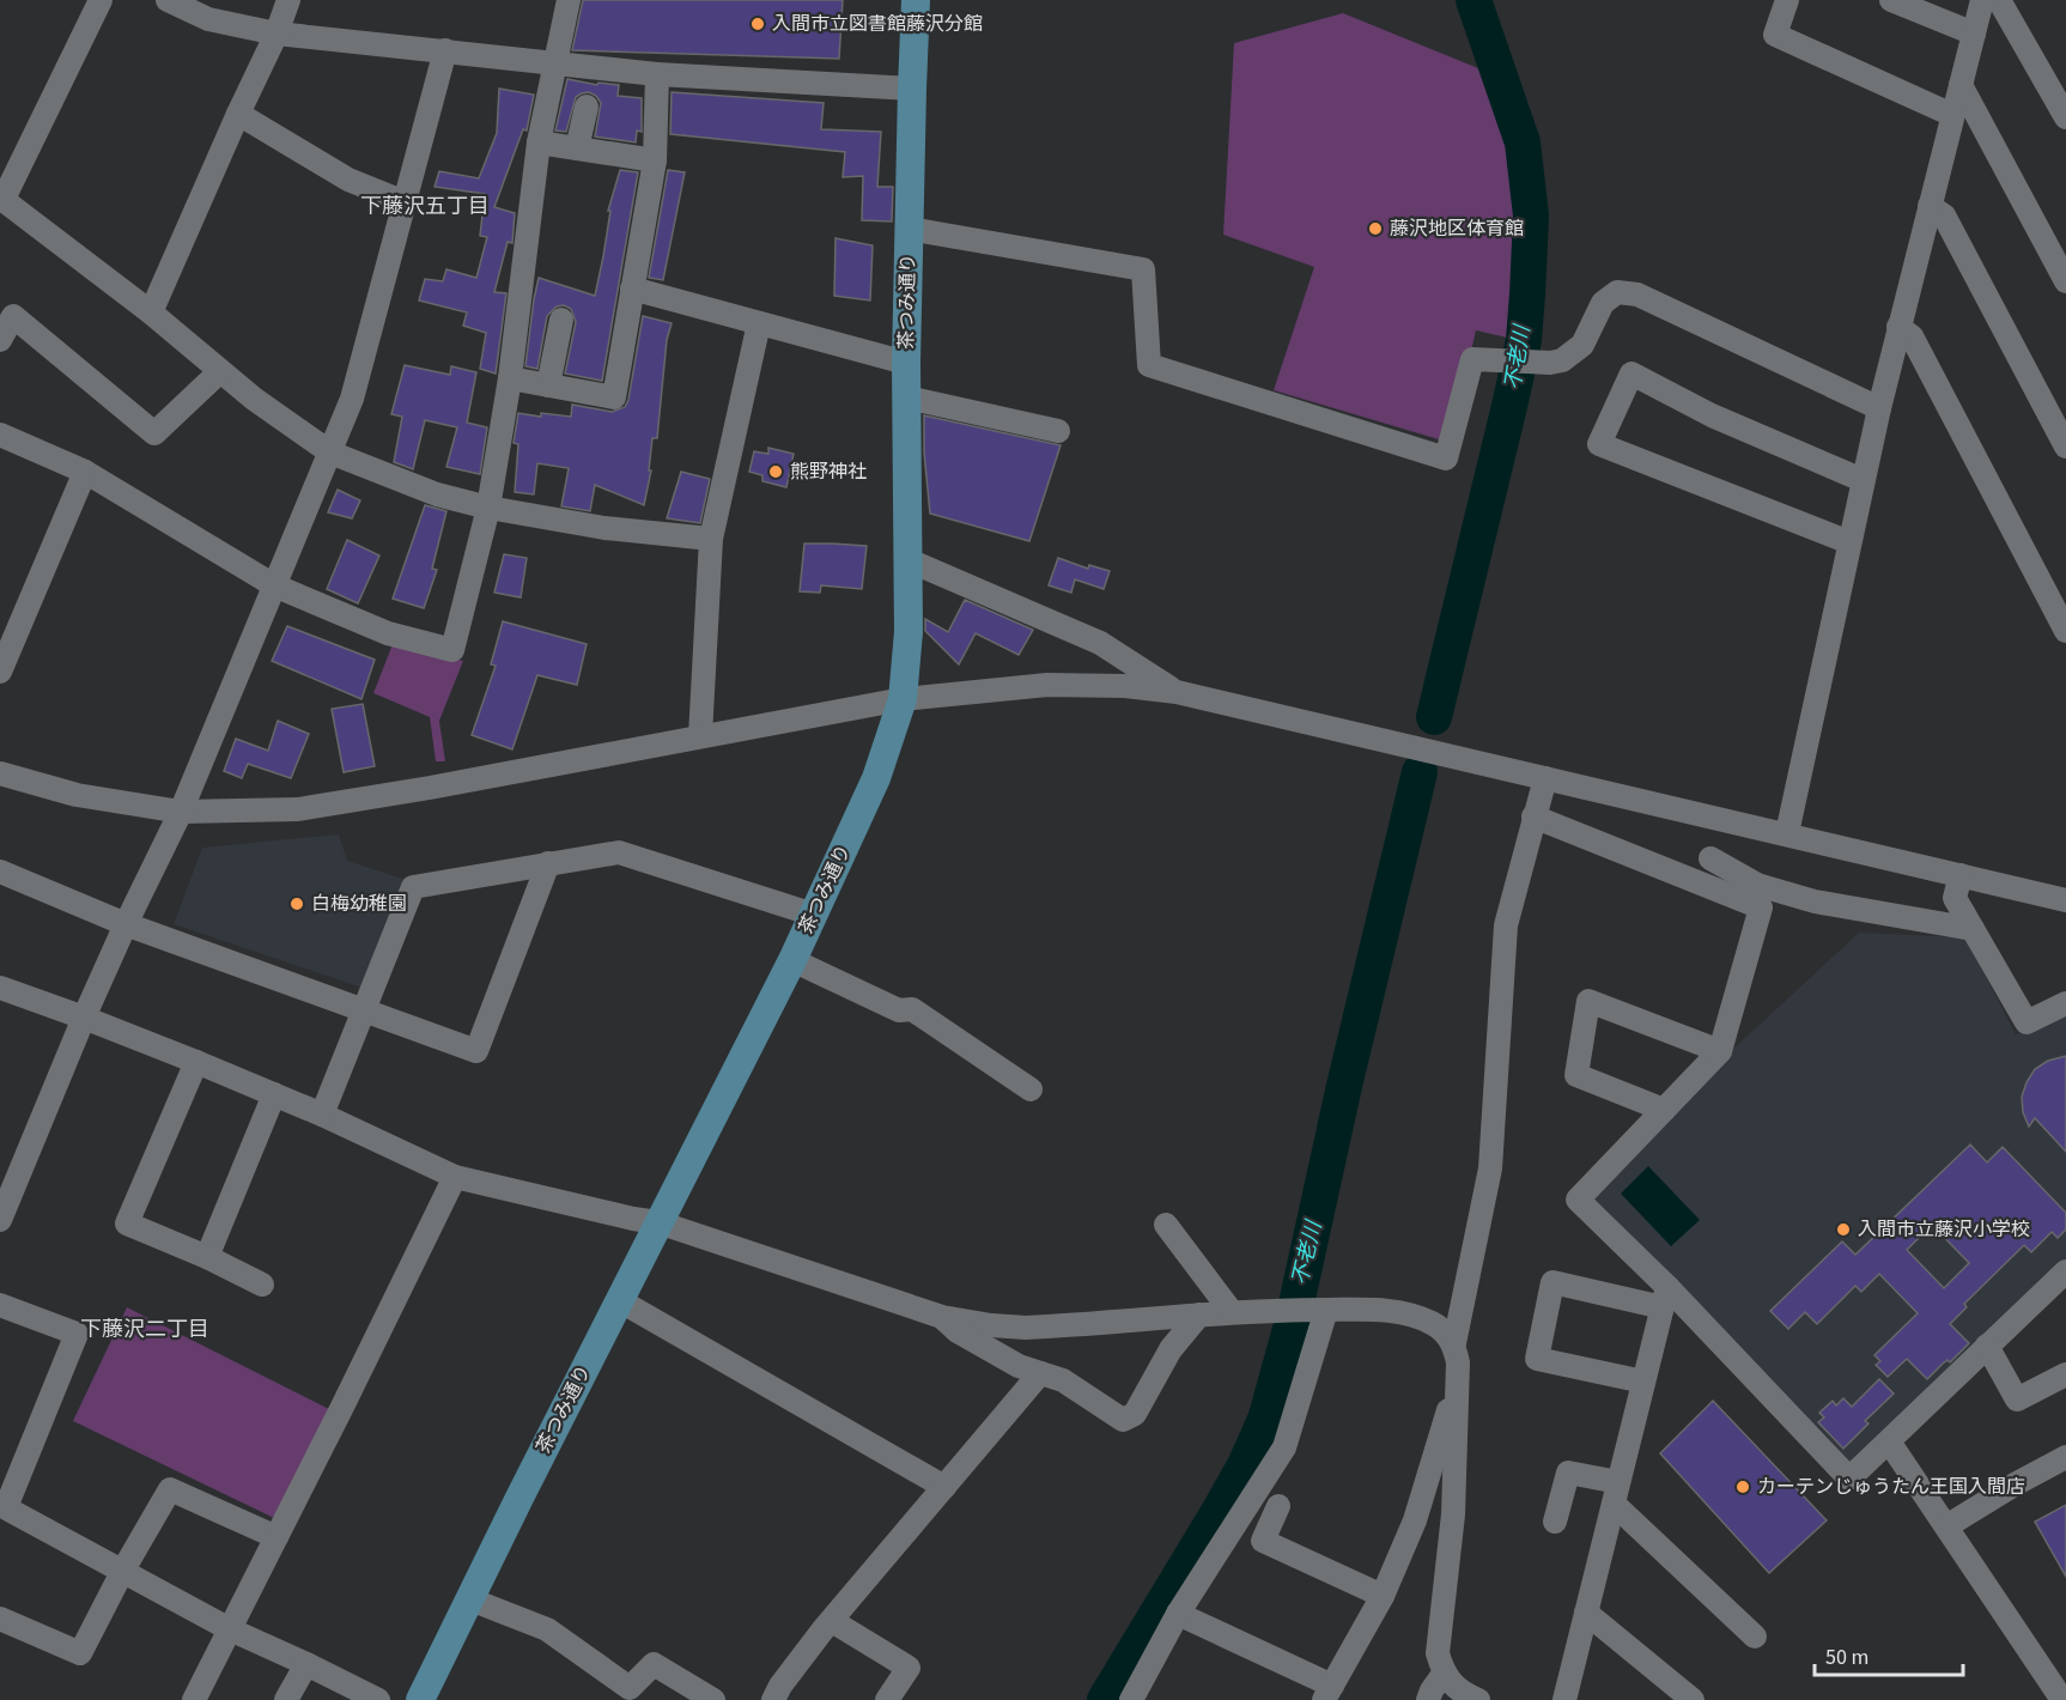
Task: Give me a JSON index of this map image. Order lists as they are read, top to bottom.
{
  "streets": {
    "main road": ["茶つみ通り"]
  },
  "districts": ["下藤沢五丁目", "下藤沢二丁目"],
  "water": ["不老川"],
  "places": [
    "入間市立図書館藤沢分館",
    "藤沢地区体育館",
    "熊野神社",
    "白梅幼稚園",
    "入間市立藤沢小学校",
    "カーテンじゅうたん王国入間店"
  ],
  "scale_bar": "50 m"
}
